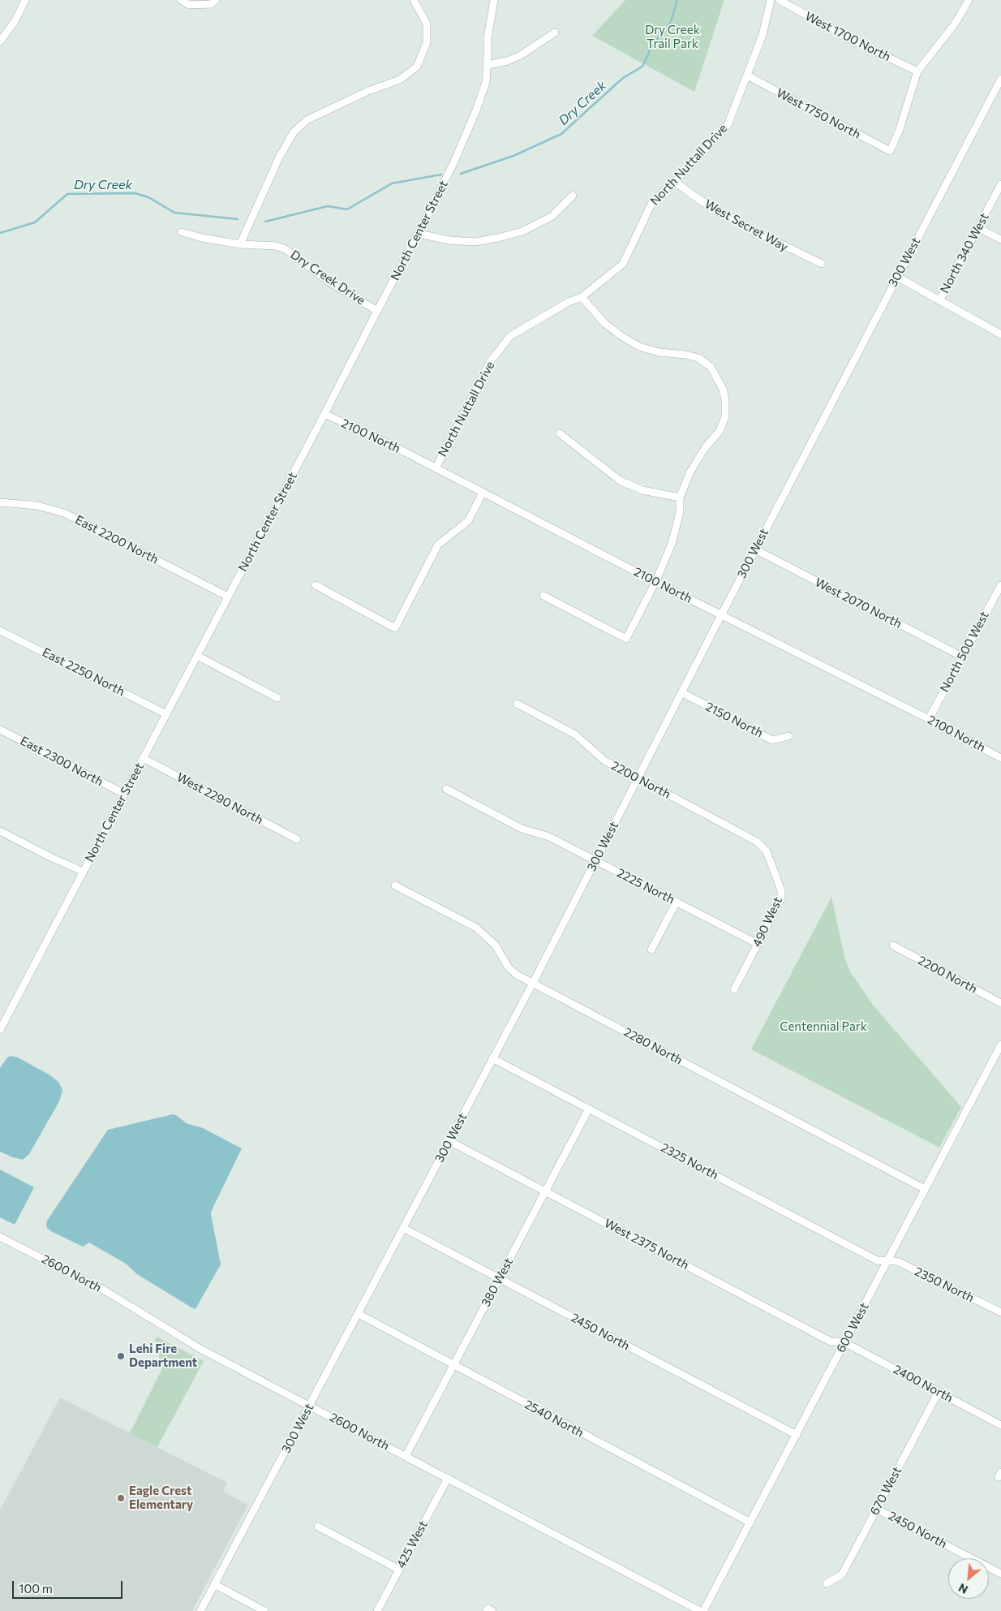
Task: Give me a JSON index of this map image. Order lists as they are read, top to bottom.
{
  "streets": {
    "street": [
      "West 1700 North",
      "West 1750 North",
      "North Nuttall Drive",
      "West Secret Way",
      "North Center Street",
      "North 340 West",
      "300 West",
      "Dry Creek Drive",
      "2100 North",
      "East 2200 North",
      "West 2070 North",
      "North 500 West",
      "East 2250 North",
      "2150 North",
      "East 2300 North",
      "2200 North",
      "West 2290 North",
      "2225 North",
      "490 West",
      "2280 North",
      "2325 North",
      "West 2375 North",
      "2600 North",
      "380 West",
      "2350 North",
      "600 West",
      "2450 North",
      "2400 North",
      "2540 North",
      "670 West",
      "425 West"
    ]
  },
  "crossings": [
    ["West 1700 North", "West 1750 North"],
    ["West 1750 North", "North Nuttall Drive"],
    ["North Nuttall Drive", "West Secret Way"],
    ["North Nuttall Drive", "2100 North"],
    ["North Center Street", "Dry Creek Drive"],
    ["North Center Street", "2100 North"],
    ["North Center Street", "East 2200 North"],
    ["North Center Street", "East 2250 North"],
    ["North Center Street", "East 2300 North"],
    ["North Center Street", "West 2290 North"],
    ["300 West", "2100 North"],
    ["300 West", "West 2070 North"],
    ["300 West", "2150 North"],
    ["300 West", "2200 North"],
    ["300 West", "2225 North"],
    ["300 West", "2280 North"],
    ["300 West", "2325 North"],
    ["300 West", "West 2375 North"],
    ["300 West", "2600 North"],
    ["300 West", "2450 North"],
    ["300 West", "2540 North"],
    ["2100 North", "North 500 West"],
    ["West 2070 North", "North 500 West"],
    ["2200 North", "490 West"],
    ["2225 North", "490 West"],
    ["2280 North", "600 West"],
    ["2325 North", "380 West"],
    ["2325 North", "2350 North"],
    ["2325 North", "600 West"],
    ["West 2375 North", "380 West"],
    ["West 2375 North", "600 West"],
    ["West 2375 North", "2400 North"],
    ["2600 North", "380 West"],
    ["2600 North", "600 West"],
    ["2600 North", "425 West"],
    ["380 West", "2450 North"],
    ["380 West", "2540 North"],
    ["2350 North", "600 West"],
    ["600 West", "2450 North"],
    ["600 West", "2400 North"],
    ["600 West", "2540 North"],
    ["2450 North", "670 West"],
    ["2400 North", "670 West"]
  ],
  "water": ["Dry Creek"],
  "parks": ["Dry Creek Trail Park", "Centennial Park"],
  "places": ["Lehi Fire Department", "Eagle Crest Elementary"],
  "scale_bar": "100 m",
  "north": "bottom left"
}
